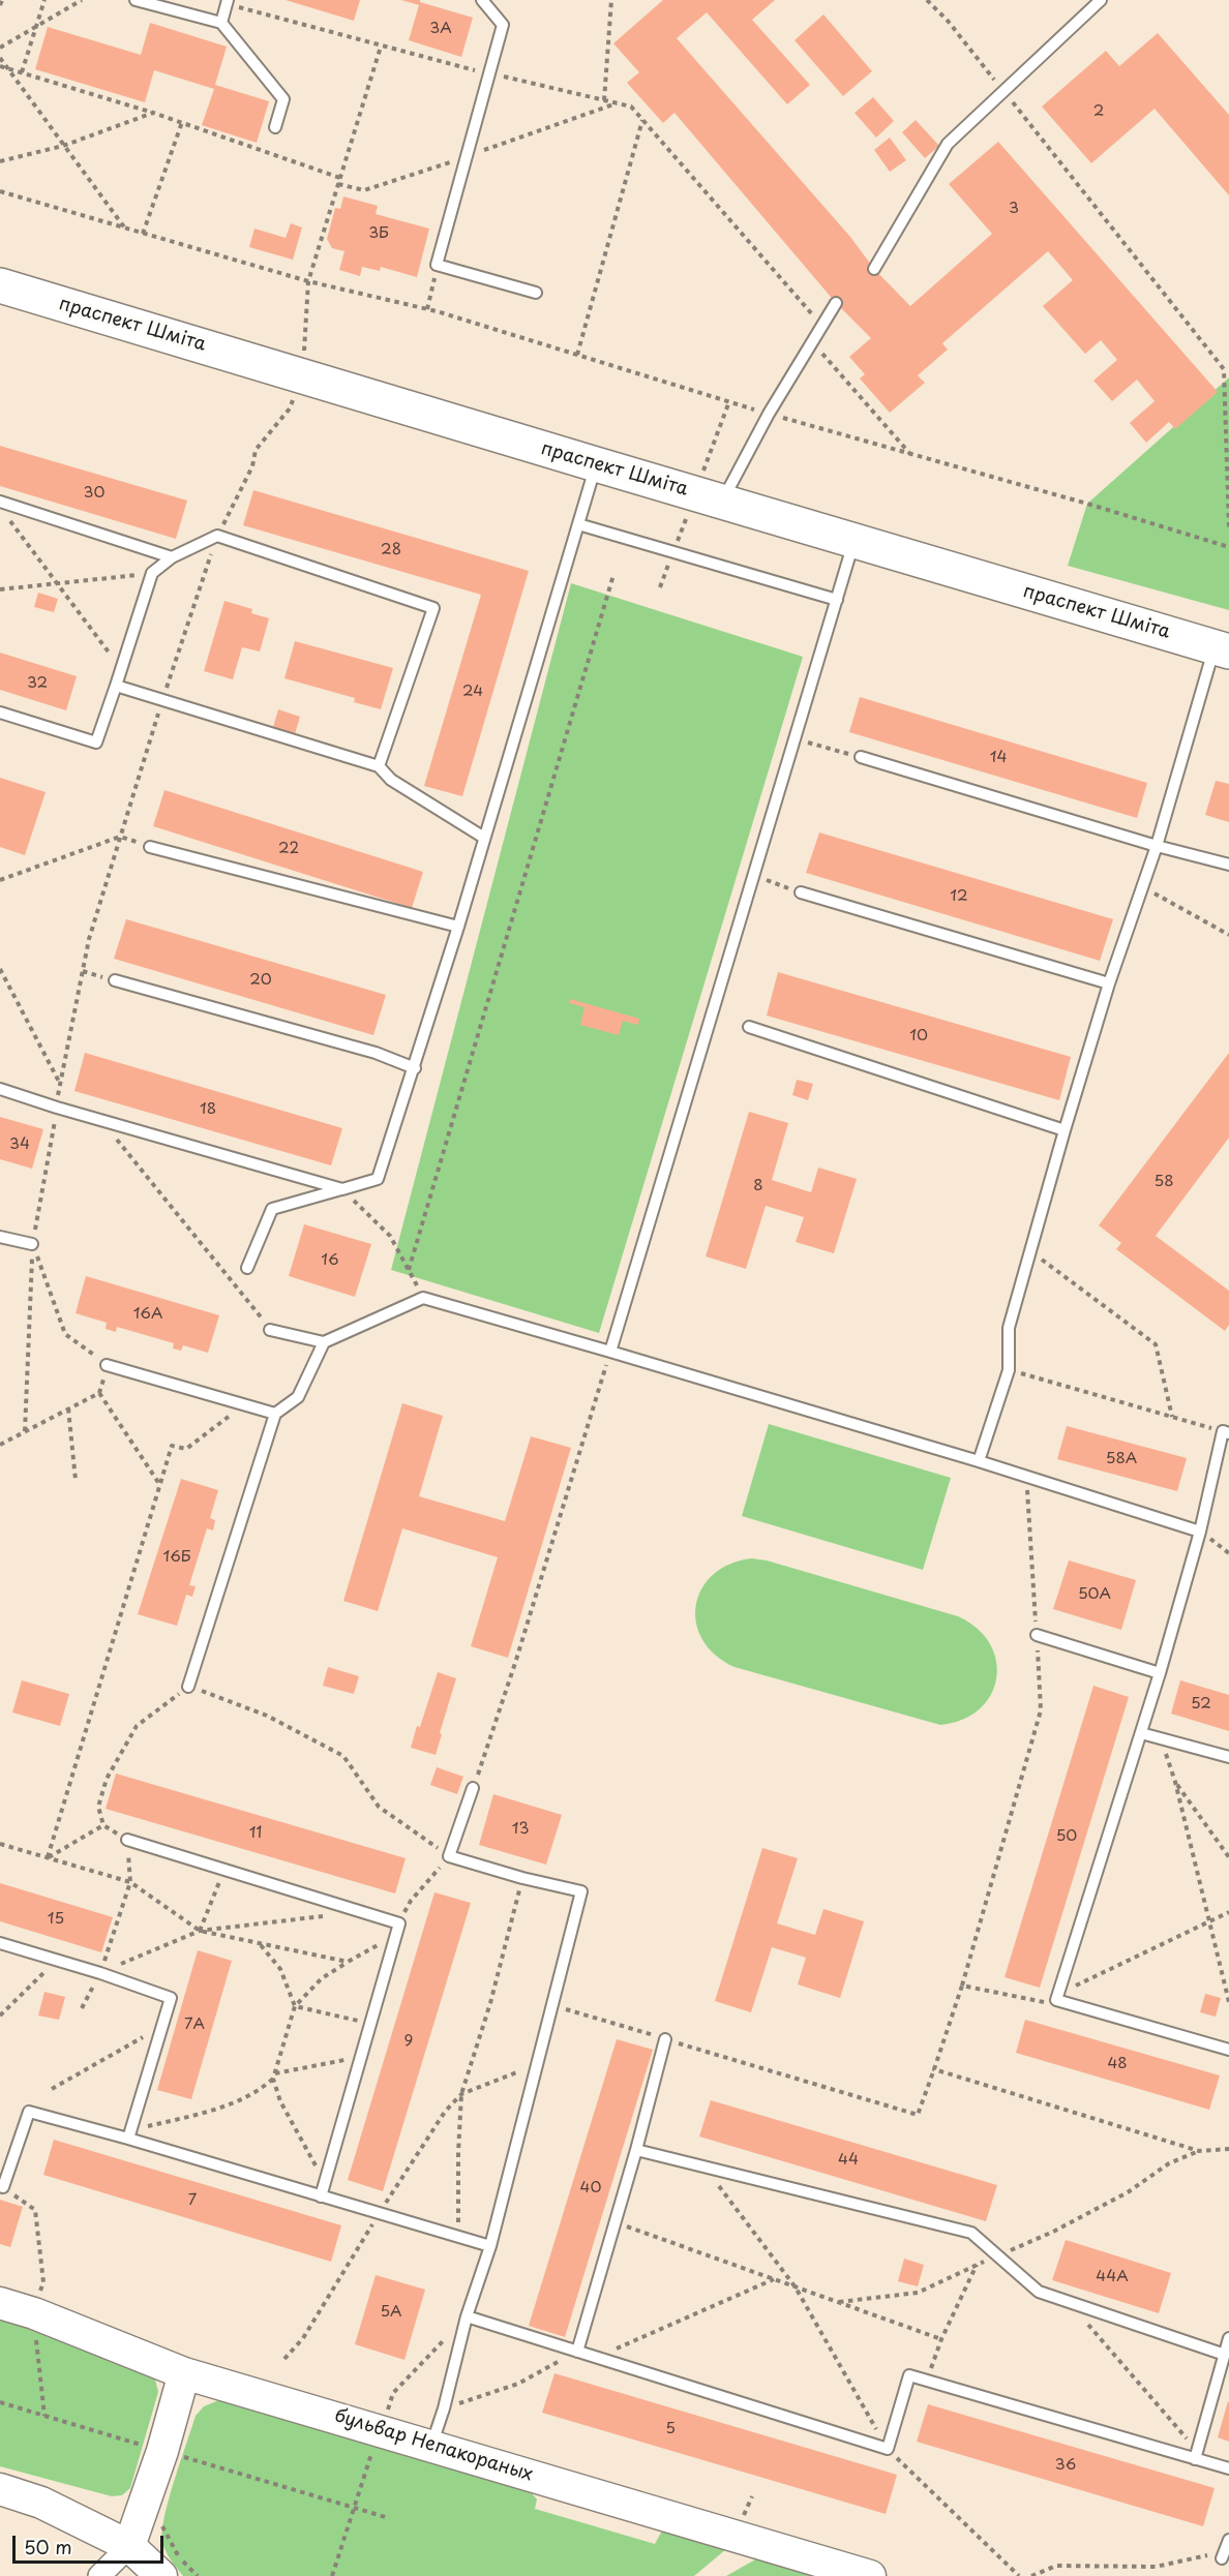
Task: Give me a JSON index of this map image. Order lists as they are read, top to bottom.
{
  "streets": {
    "main road": ["праспект Шміта", "бульвар Непакораных"]
  },
  "house_numbers": [
    "3А",
    "2",
    "3",
    "3Б",
    "30",
    "28",
    "32",
    "24",
    "14",
    "22",
    "12",
    "20",
    "10",
    "18",
    "34",
    "58",
    "8",
    "16",
    "16А",
    "58А",
    "16Б",
    "50А",
    "52",
    "13",
    "11",
    "50",
    "15",
    "7А",
    "9",
    "48",
    "44",
    "40",
    "7",
    "44А",
    "5А",
    "5",
    "36"
  ],
  "scale_bar": "50 m"
}
